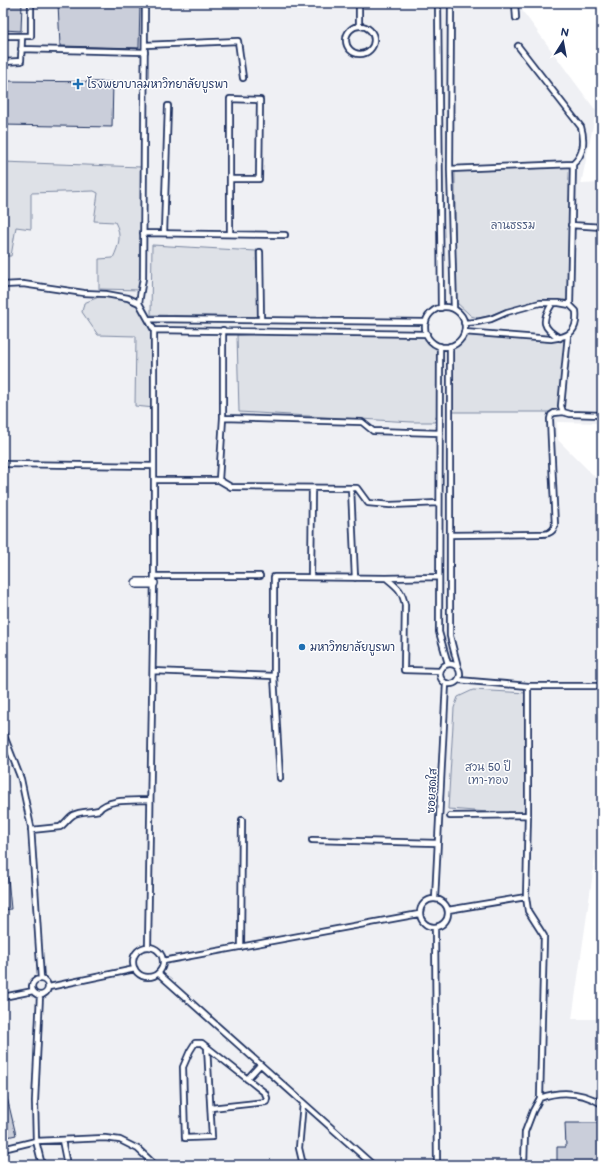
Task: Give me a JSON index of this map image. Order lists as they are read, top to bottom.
{
  "streets": {
    "lane": ["ซอยสดใส"]
  },
  "parks": ["ลานธรรม", "สวน 50 ปี เทา-ทอง"],
  "places": {
    "health": ["โรงพยาบาลมหาวิทยาลัยบูรพา"],
    "other": ["มหาวิทยาลัยบูรพา"]
  },
  "north": "top"
}
